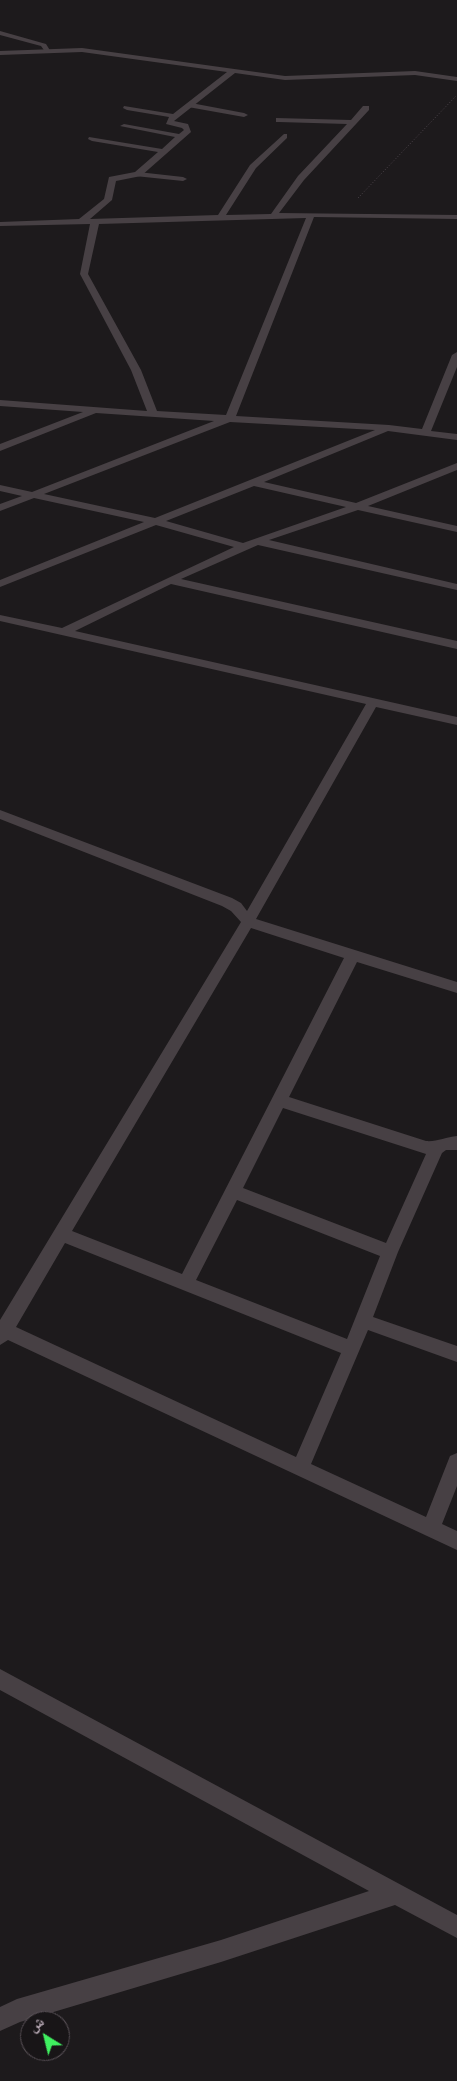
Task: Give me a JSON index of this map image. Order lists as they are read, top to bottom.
{
  "north": "top left"
}
